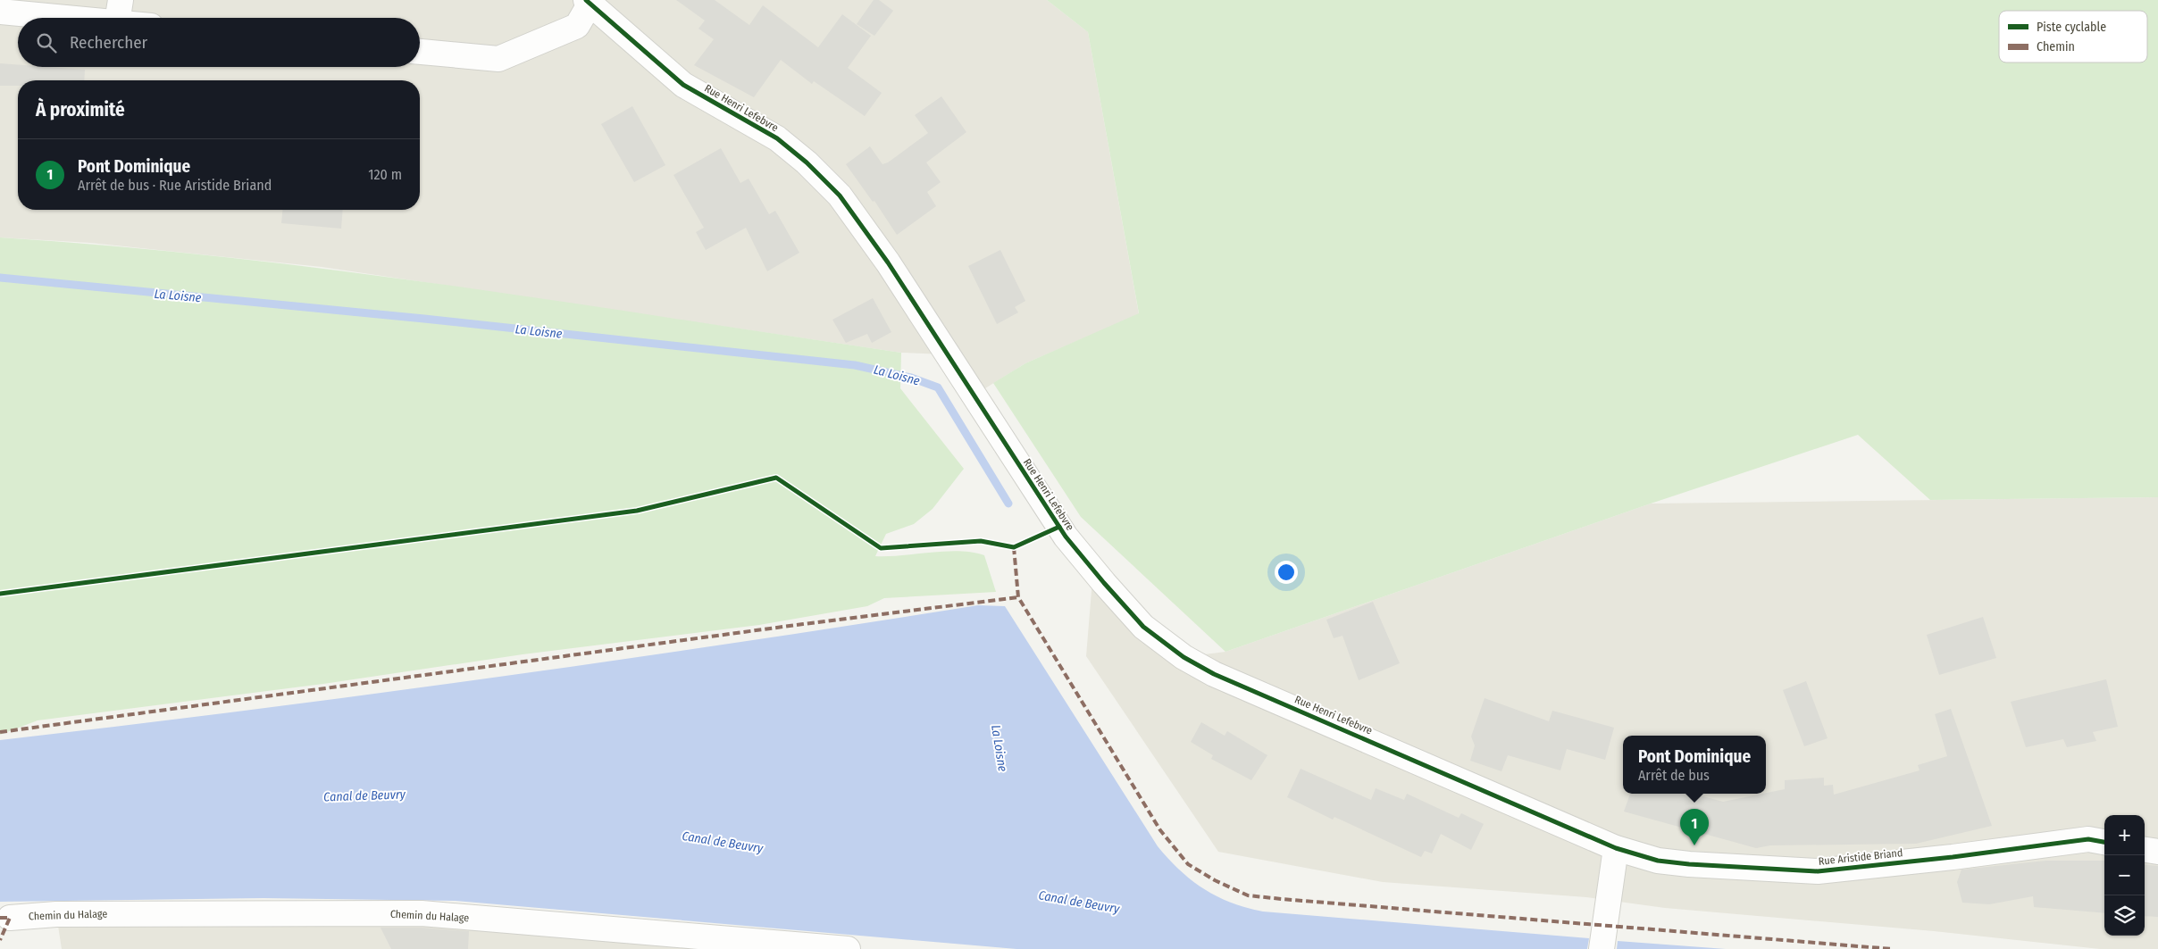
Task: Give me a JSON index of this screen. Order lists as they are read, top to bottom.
{
  "streets": {
    "street": ["Rue Henri Lefebvre", "Rue Aristide Briand", "Chemin du Halage"]
  },
  "crossings": [
    ["Rue Henri Lefebvre", "Rue Aristide Briand"]
  ],
  "water": ["La Loisne", "Canal de Beuvry"],
  "legend": ["Piste cyclable", "Chemin"],
  "page": {
    "search": "Rechercher",
    "heading": "À proximité",
    "list": [
      {
        "mark": "1",
        "name": "Pont Dominique",
        "note": "Arrêt de bus · Rue Aristide Briand",
        "value": "120 m"
      }
    ],
    "popup": ["Pont Dominique", "Arrêt de bus"],
    "pins": "1",
    "map_buttons": ["+", "−"]
  }
}
